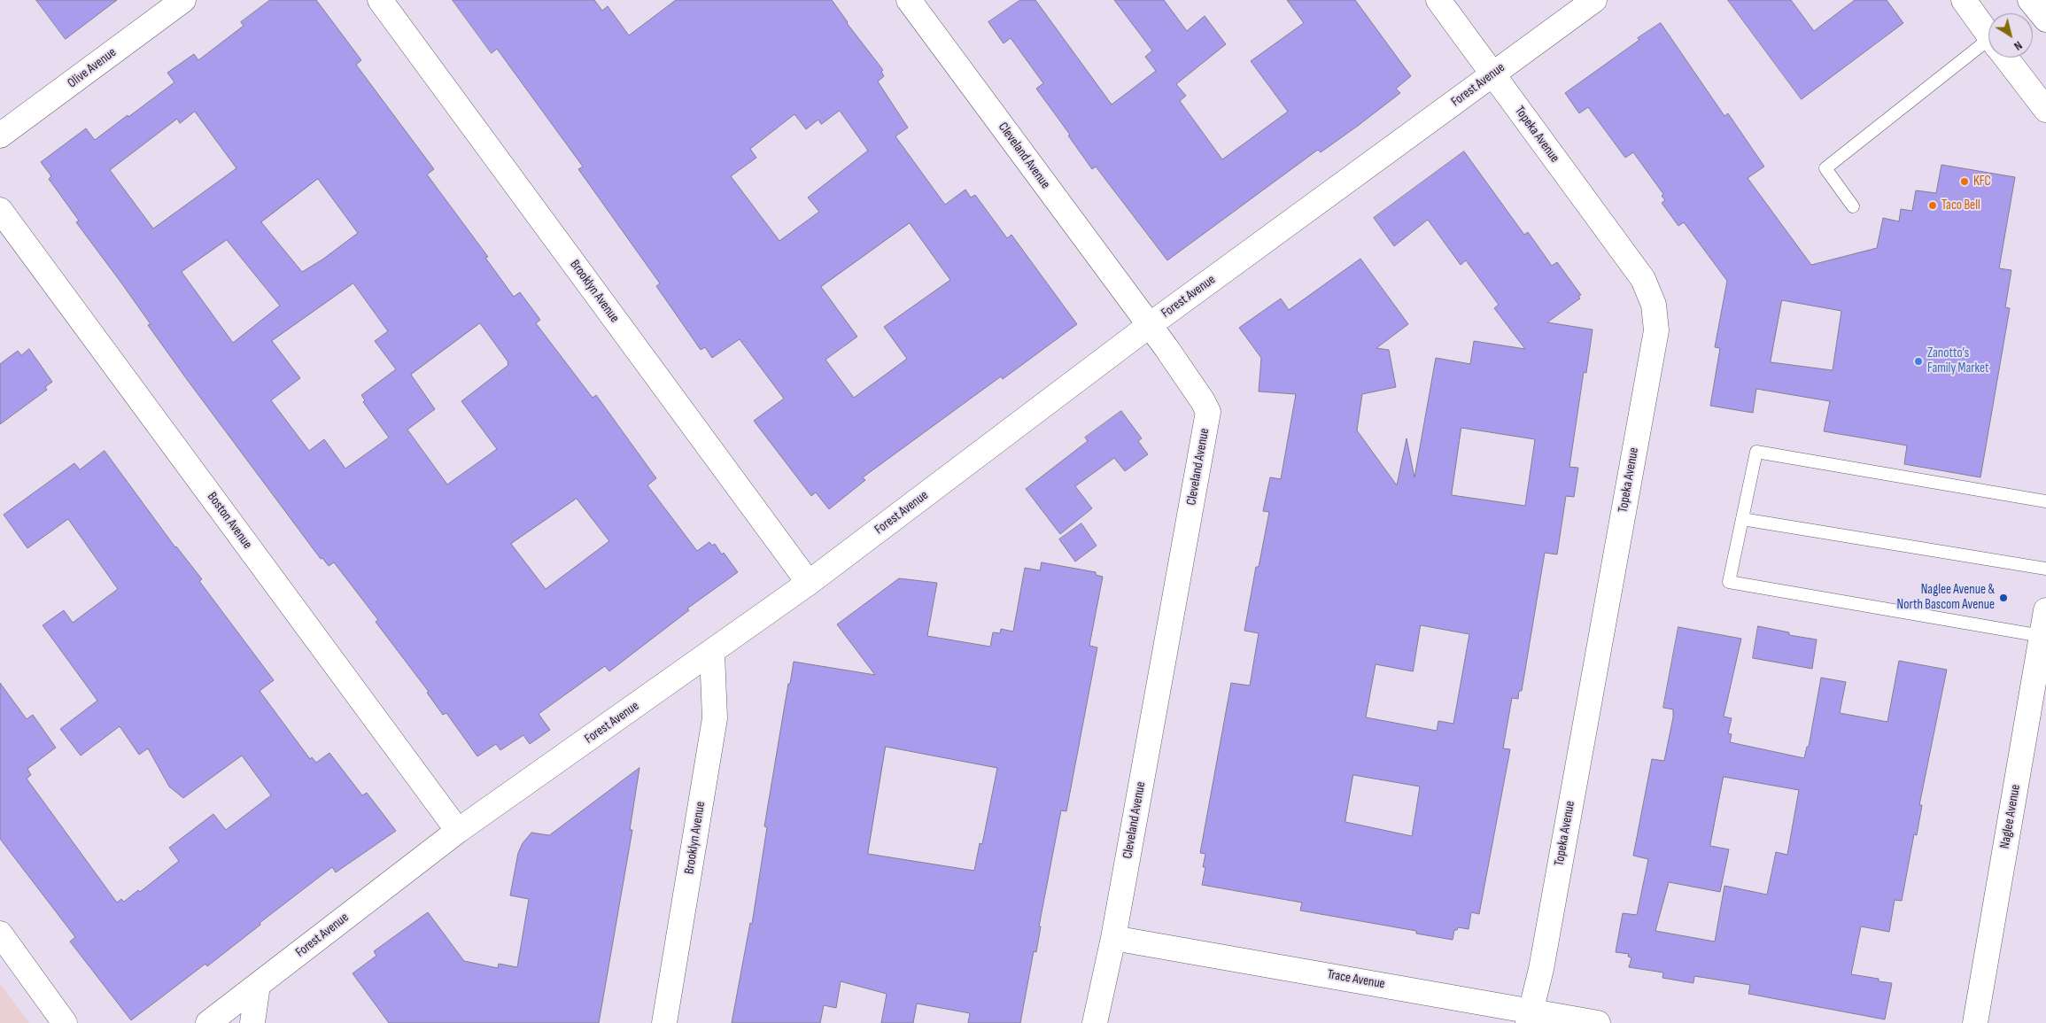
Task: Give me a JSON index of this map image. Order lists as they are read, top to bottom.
{
  "streets": {
    "street": [
      "Olive Avenue",
      "Forest Avenue",
      "Topeka Avenue",
      "Cleveland Avenue",
      "Brooklyn Avenue",
      "Boston Avenue",
      "Naglee Avenue",
      "Trace Avenue"
    ]
  },
  "crossings": [
    ["Forest Avenue", "Topeka Avenue"],
    ["Forest Avenue", "Cleveland Avenue"],
    ["Forest Avenue", "Brooklyn Avenue"],
    ["Forest Avenue", "Boston Avenue"],
    ["Topeka Avenue", "Trace Avenue"],
    ["Cleveland Avenue", "Trace Avenue"]
  ],
  "places": [
    "KFC",
    "Taco Bell",
    "Zanotto’s Family Market",
    "Naglee Avenue & North Bascom Avenue"
  ],
  "north": "bottom right"
}
